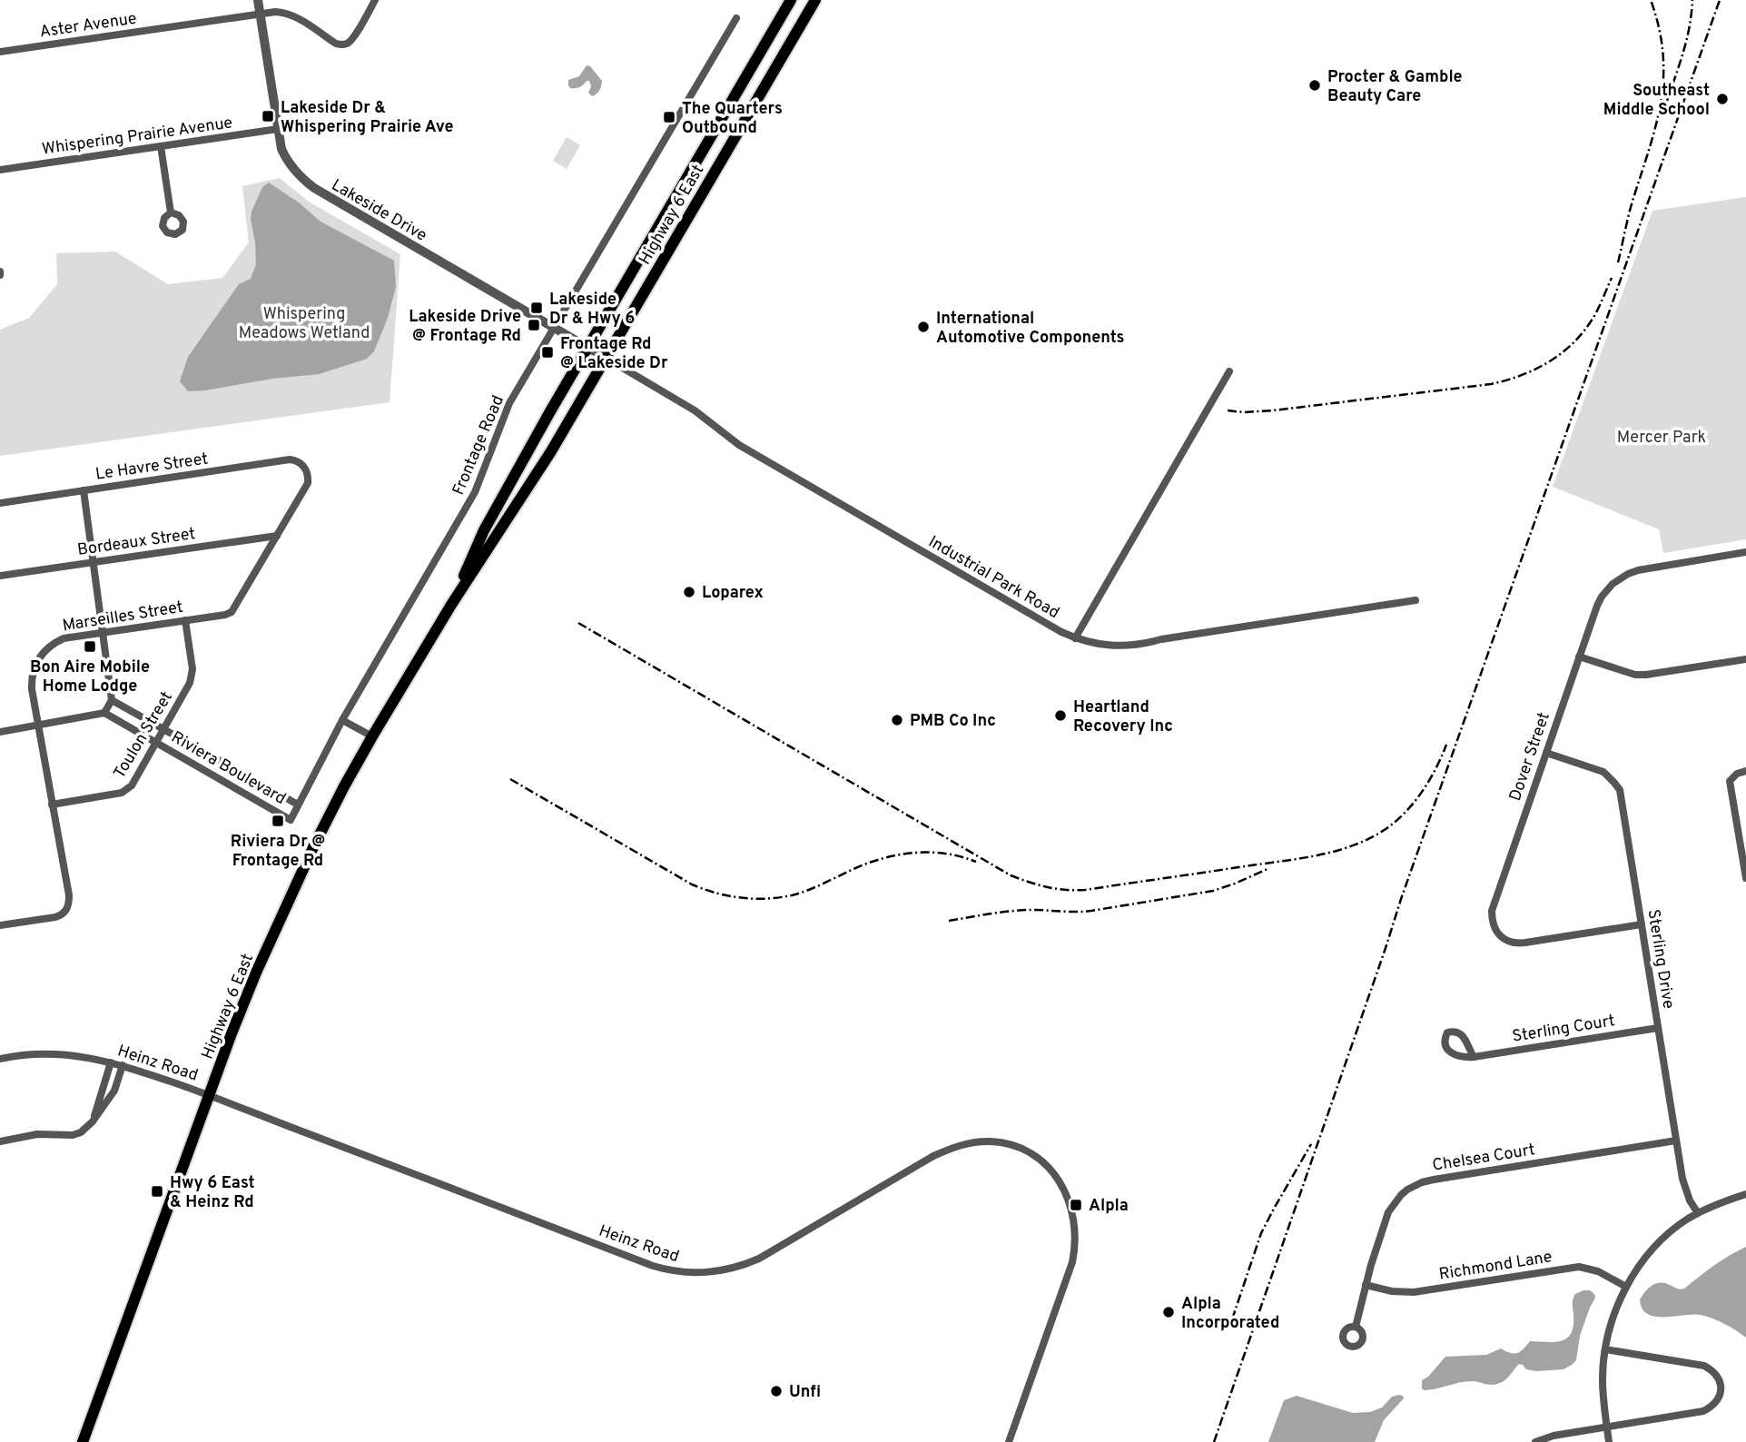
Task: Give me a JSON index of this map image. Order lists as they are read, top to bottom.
{
  "streets": {
    "main road": ["Highway 6 East"],
    "street": [
      "Aster Avenue",
      "Whispering Prairie Avenue",
      "Lakeside Drive",
      "Frontage Road",
      "Le Havre Street",
      "Bordeaux Street",
      "Industrial Park Road",
      "Marseilles Street",
      "Toulon Street",
      "Dover Street",
      "Riviera Boulevard",
      "Sterling Drive",
      "Sterling Court",
      "Heinz Road",
      "Chelsea Court",
      "Richmond Lane"
    ]
  },
  "crossings": [
    ["Aster Avenue", "Lakeside Drive"],
    ["Whispering Prairie Avenue", "Lakeside Drive"],
    ["Lakeside Drive", "Highway 6 East"],
    ["Lakeside Drive", "Frontage Road"],
    ["Lakeside Drive", "Industrial Park Road"],
    ["Highway 6 East", "Industrial Park Road"],
    ["Highway 6 East", "Heinz Road"],
    ["Frontage Road", "Riviera Boulevard"],
    ["Le Havre Street", "Marseilles Street"],
    ["Bordeaux Street", "Marseilles Street"],
    ["Marseilles Street", "Toulon Street"],
    ["Toulon Street", "Riviera Boulevard"],
    ["Dover Street", "Sterling Drive"],
    ["Sterling Drive", "Sterling Court"],
    ["Sterling Drive", "Chelsea Court"],
    ["Chelsea Court", "Richmond Lane"]
  ],
  "parks": ["Whispering Meadows Wetland", "Mercer Park"],
  "places": {
    "other": [
      "Procter & Gamble Beauty Care",
      "Southeast Middle School",
      "International Automotive Components",
      "Loparex",
      "Heartland Recovery Inc",
      "PMB Co Inc",
      "Alpla Incorporated",
      "Unfi"
    ],
    "transit": [
      "Lakeside Dr & Whispering Prairie Ave",
      "The Quarters Outbound",
      "Lakeside Dr & Hwy 6",
      "Lakeside Drive @ Frontage Rd",
      "Frontage Rd @ Lakeside Dr",
      "Bon Aire Mobile Home Lodge",
      "Riviera Dr @ Frontage Rd",
      "Hwy 6 East & Heinz Rd",
      "Alpla"
    ]
  }
}
